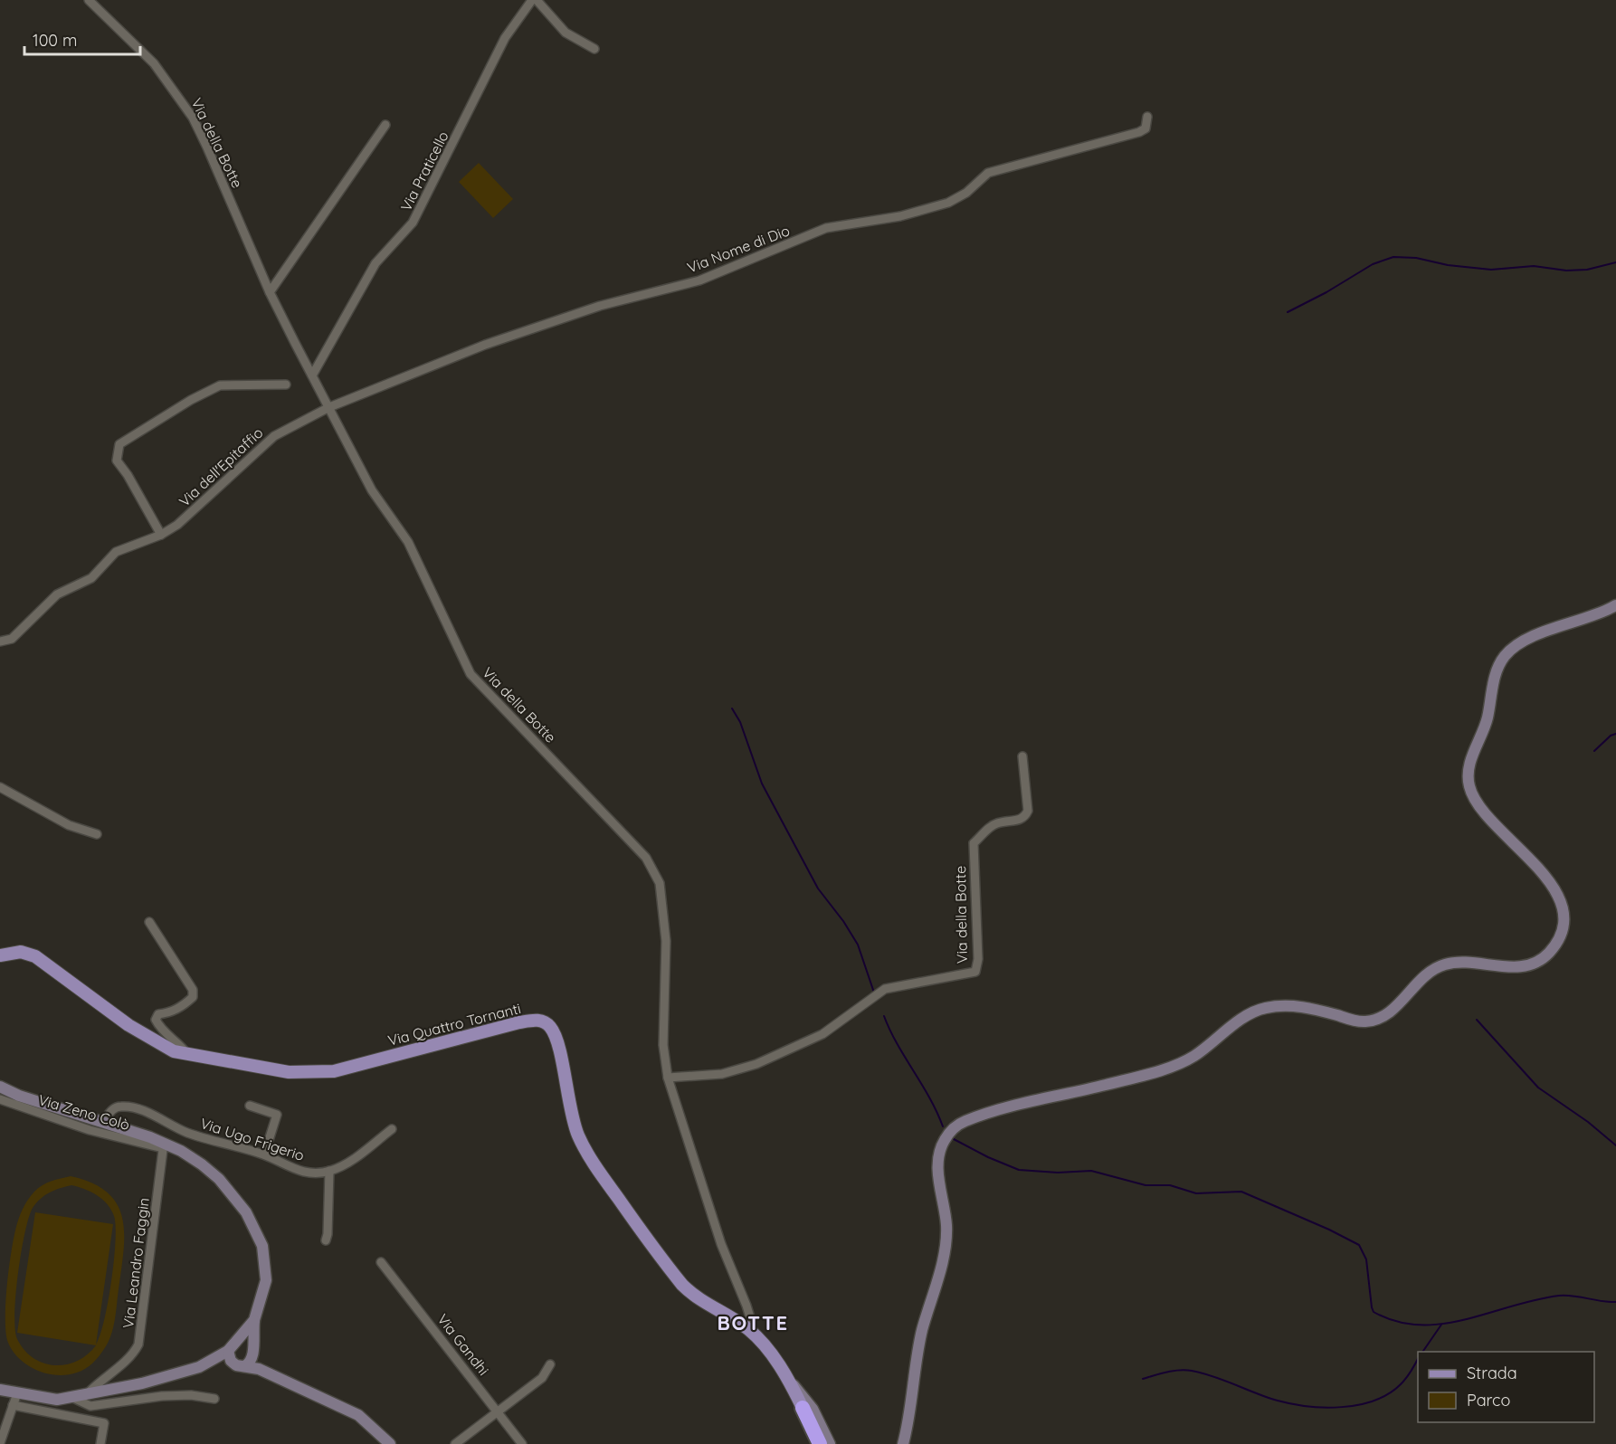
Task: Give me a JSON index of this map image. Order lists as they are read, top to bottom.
{
  "streets": {
    "main road": ["Via Quattro Tornanti"],
    "street": [
      "Via della Botte",
      "Via Praticello",
      "Via Nome di Dio",
      "Via dell'Epitaffio",
      "Via Zeno Colò",
      "Via Ugo Frigerio",
      "Via Leandro Faggin",
      "Via Gandhi"
    ]
  },
  "crossings": [
    ["Via della Botte", "Via Praticello"],
    ["Via della Botte", "Via Nome di Dio"],
    ["Via della Botte", "Via dell'Epitaffio"],
    ["Via della Botte", "Via Quattro Tornanti"],
    ["Via Nome di Dio", "Via dell'Epitaffio"],
    ["Via Zeno Colò", "Via Leandro Faggin"]
  ],
  "districts": ["BOTTE"],
  "legend": ["Strada", "Parco"],
  "scale_bar": "100 m"
}
